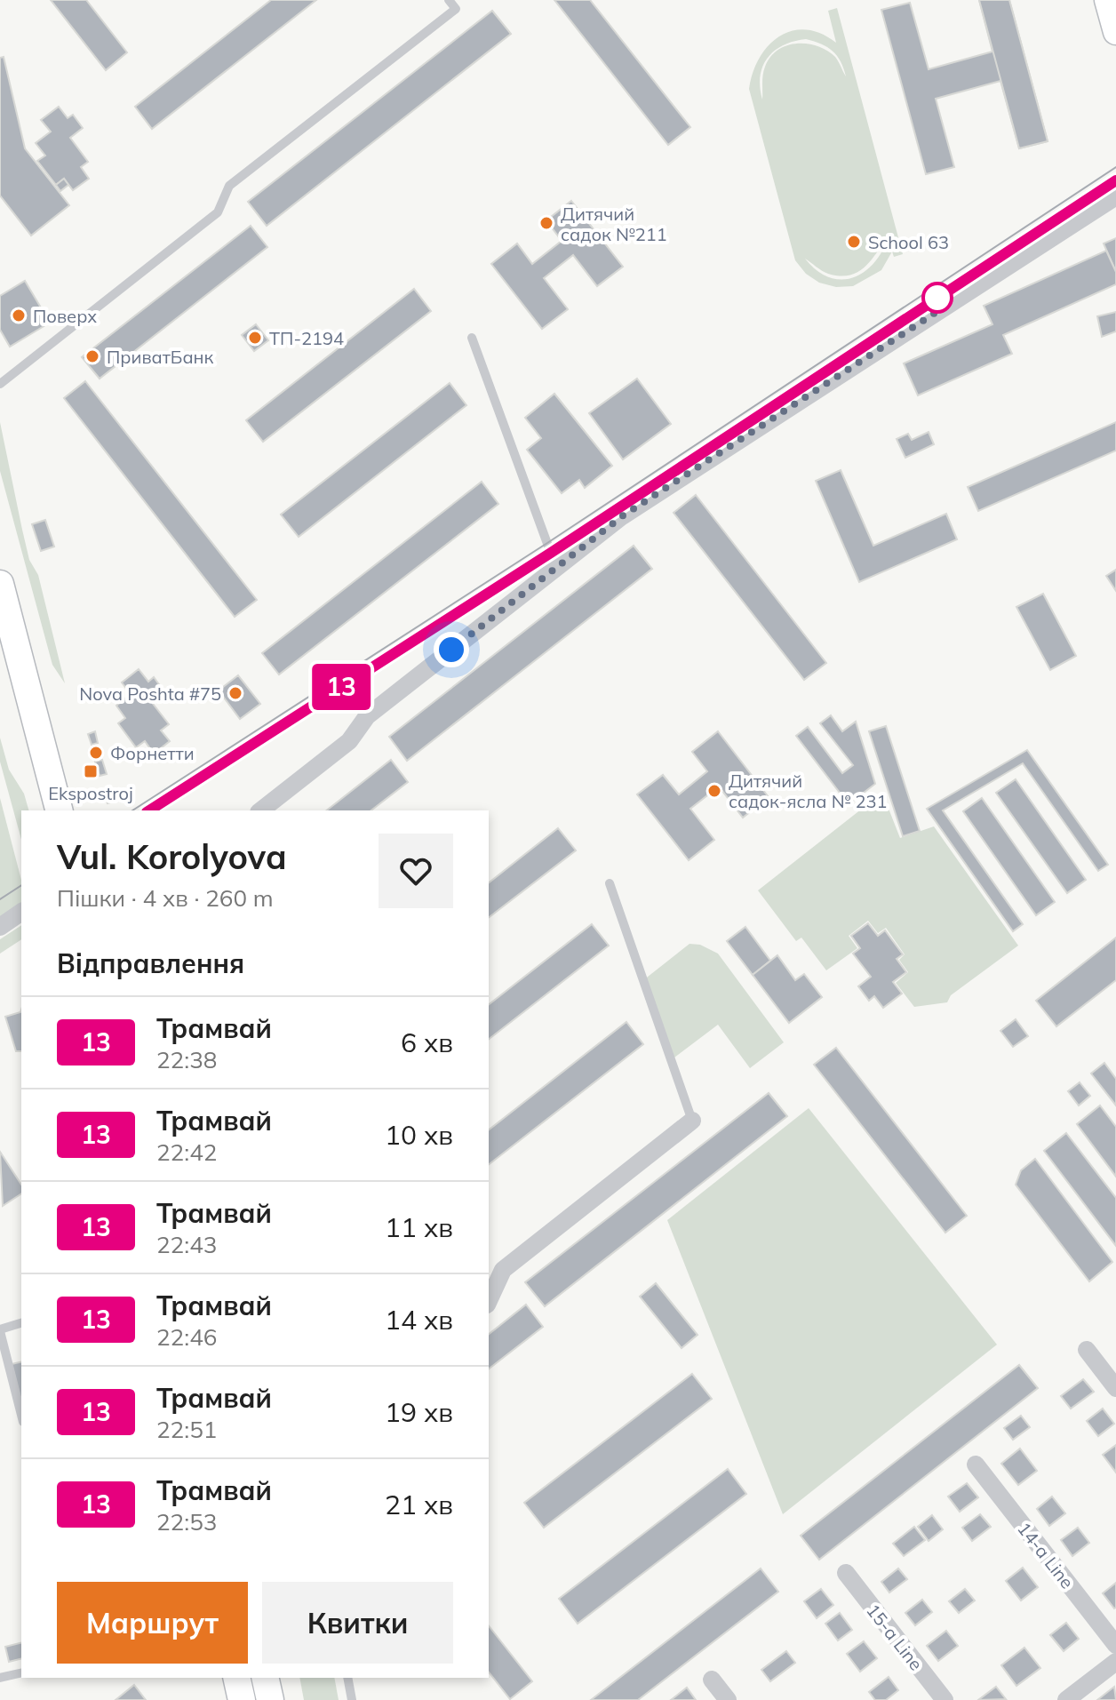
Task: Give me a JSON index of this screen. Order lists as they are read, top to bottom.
{
  "streets": {
    "street": ["14-a Line", "15-a Line"]
  },
  "places": {
    "other": [
      "Дитячий садок №211",
      "School 63",
      "Поверх",
      "ТП-2194",
      "ПриватБанк",
      "Nova Poshta #75",
      "Форнетти",
      "Дитячий садок-ясла № 231"
    ],
    "transit": ["Ekspostroj"]
  },
  "lines": ["tram line 13"],
  "page": {
    "on_map": "13",
    "heading": [
      ["Vul. Korolyova", "Пішки · 4 хв · 260 m"],
      "Відправлення"
    ],
    "list": [
      {
        "mark": "13",
        "name": "Трамвай",
        "note": "22:38",
        "value": "6 хв"
      },
      {
        "mark": "13",
        "name": "Трамвай",
        "note": "22:42",
        "value": "10 хв"
      },
      {
        "mark": "13",
        "name": "Трамвай",
        "note": "22:43",
        "value": "11 хв"
      },
      {
        "mark": "13",
        "name": "Трамвай",
        "note": "22:46",
        "value": "14 хв"
      },
      {
        "mark": "13",
        "name": "Трамвай",
        "note": "22:51",
        "value": "19 хв"
      },
      {
        "mark": "13",
        "name": "Трамвай",
        "note": "22:53",
        "value": "21 хв"
      }
    ],
    "buttons": ["Маршрут", "Квитки"]
  }
}
